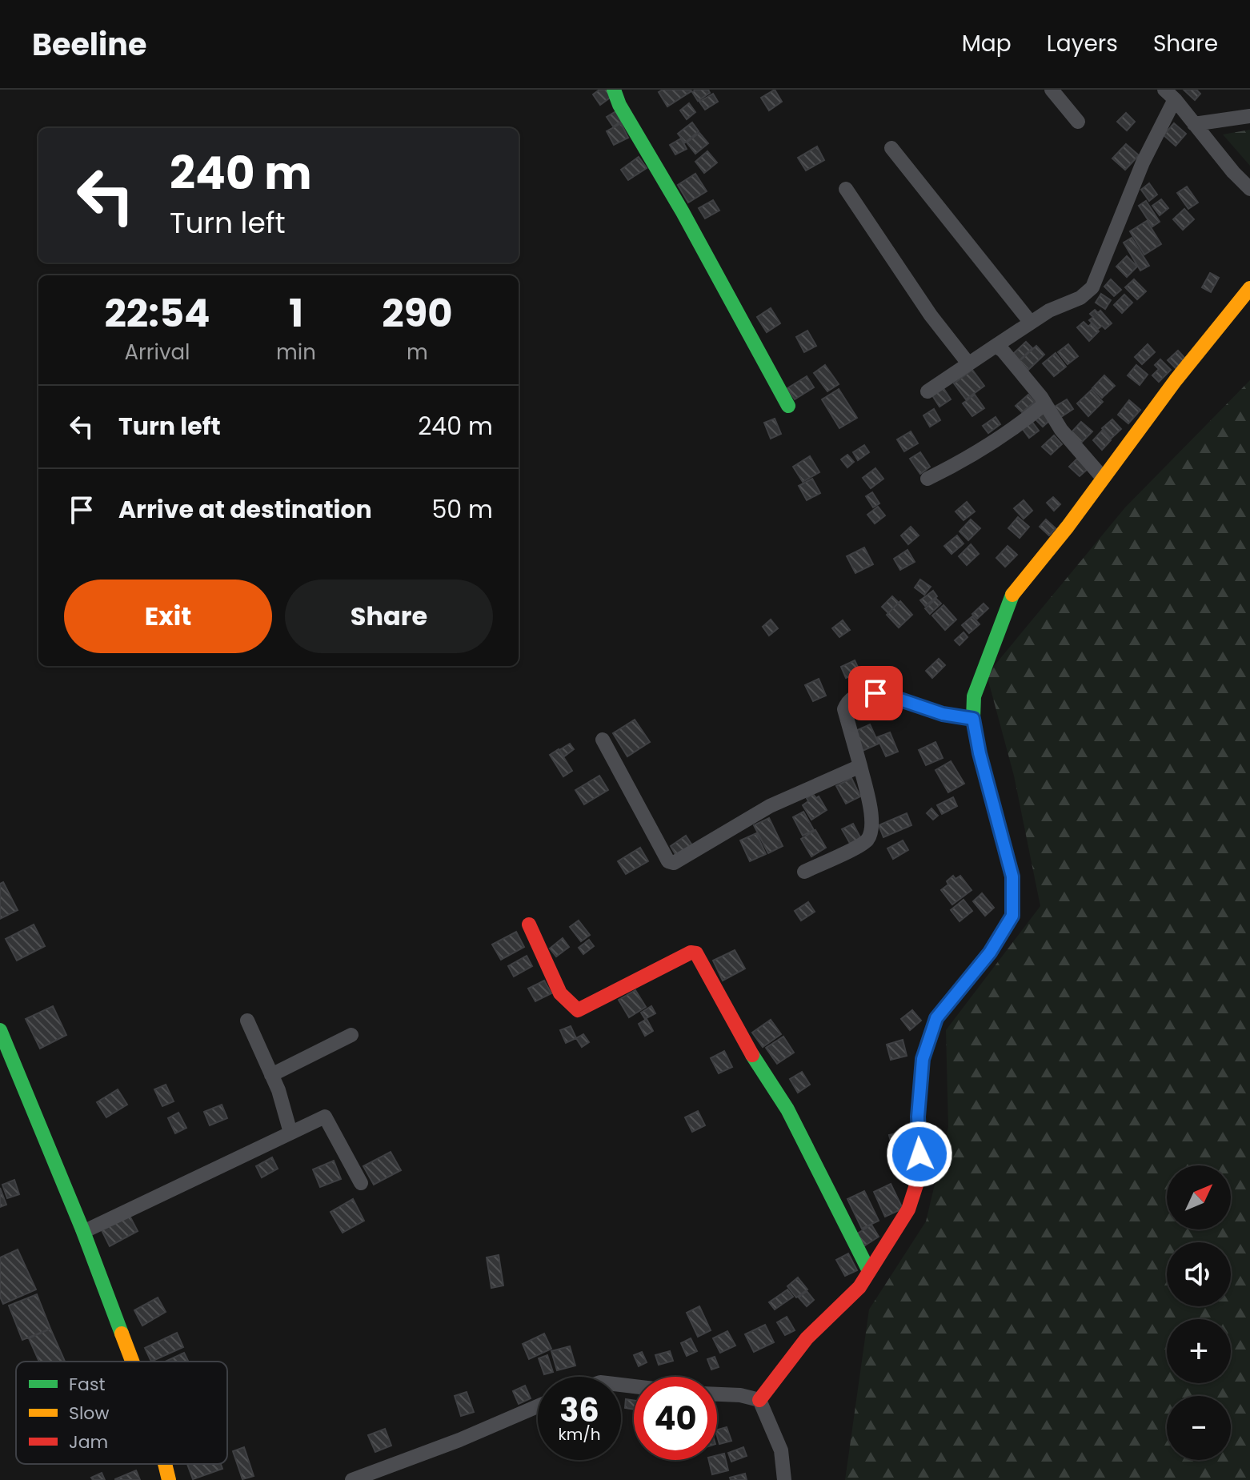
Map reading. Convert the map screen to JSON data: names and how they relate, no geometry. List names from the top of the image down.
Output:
{
  "legend": ["Fast", "Slow", "Jam"],
  "north": "top right",
  "page": {
    "header": "Beeline",
    "nav": ["Map", "Layers", "Share"],
    "turn": ["240 m", "Turn left"],
    "eta": [
      "22:54",
      "Arrival",
      "1",
      "min",
      "290",
      "m"
    ],
    "list": [
      {
        "name": "Turn left",
        "value": "240 m"
      },
      {
        "name": "Arrive at destination",
        "value": "50 m"
      }
    ],
    "buttons": ["Exit", "Share"],
    "map_buttons": ["+", "−"],
    "speed": "36 km/h",
    "limit": "40"
  }
}
